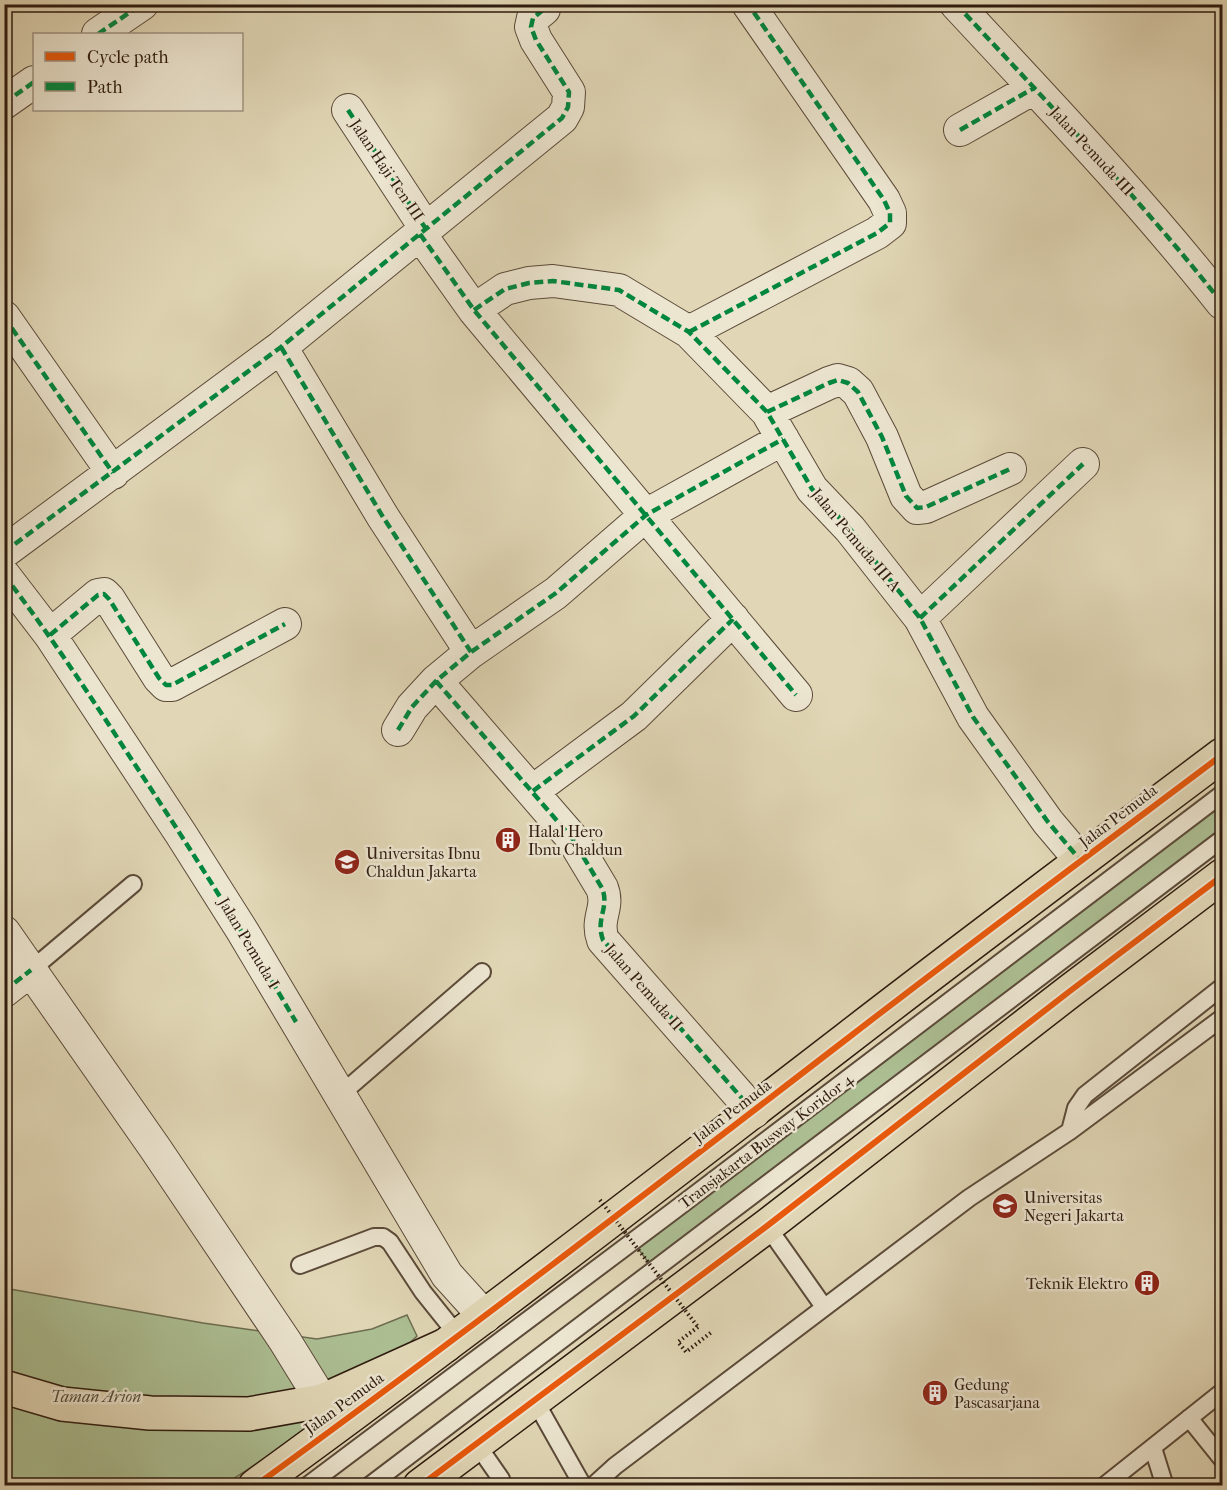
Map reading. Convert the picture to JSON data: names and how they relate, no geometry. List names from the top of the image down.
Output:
{
  "streets": {
    "main road": ["Jalan Pemuda"],
    "street": [
      "Jalan Pemuda III",
      "Jalan Haji Ten III",
      "Jalan Pemuda III A",
      "Jalan Pemuda I",
      "Jalan Pemuda II"
    ],
    "lane": ["Transjakarta Busway Koridor 4"]
  },
  "crossings": [
    ["Jalan Haji Ten III", "Jalan Pemuda III A"],
    ["Jalan Pemuda III A", "Jalan Pemuda"],
    ["Jalan Pemuda", "Jalan Pemuda I"],
    ["Jalan Pemuda", "Jalan Pemuda II"]
  ],
  "parks": ["Taman Arion"],
  "places": {
    "building": ["Halal Hero Ibnu Chaldun", "Teknik Elektro", "Gedung Pascasarjana"],
    "school or university": ["Universitas Ibnu Chaldun Jakarta", "Universitas Negeri Jakarta"]
  },
  "legend": ["Cycle path", "Path"]
}
